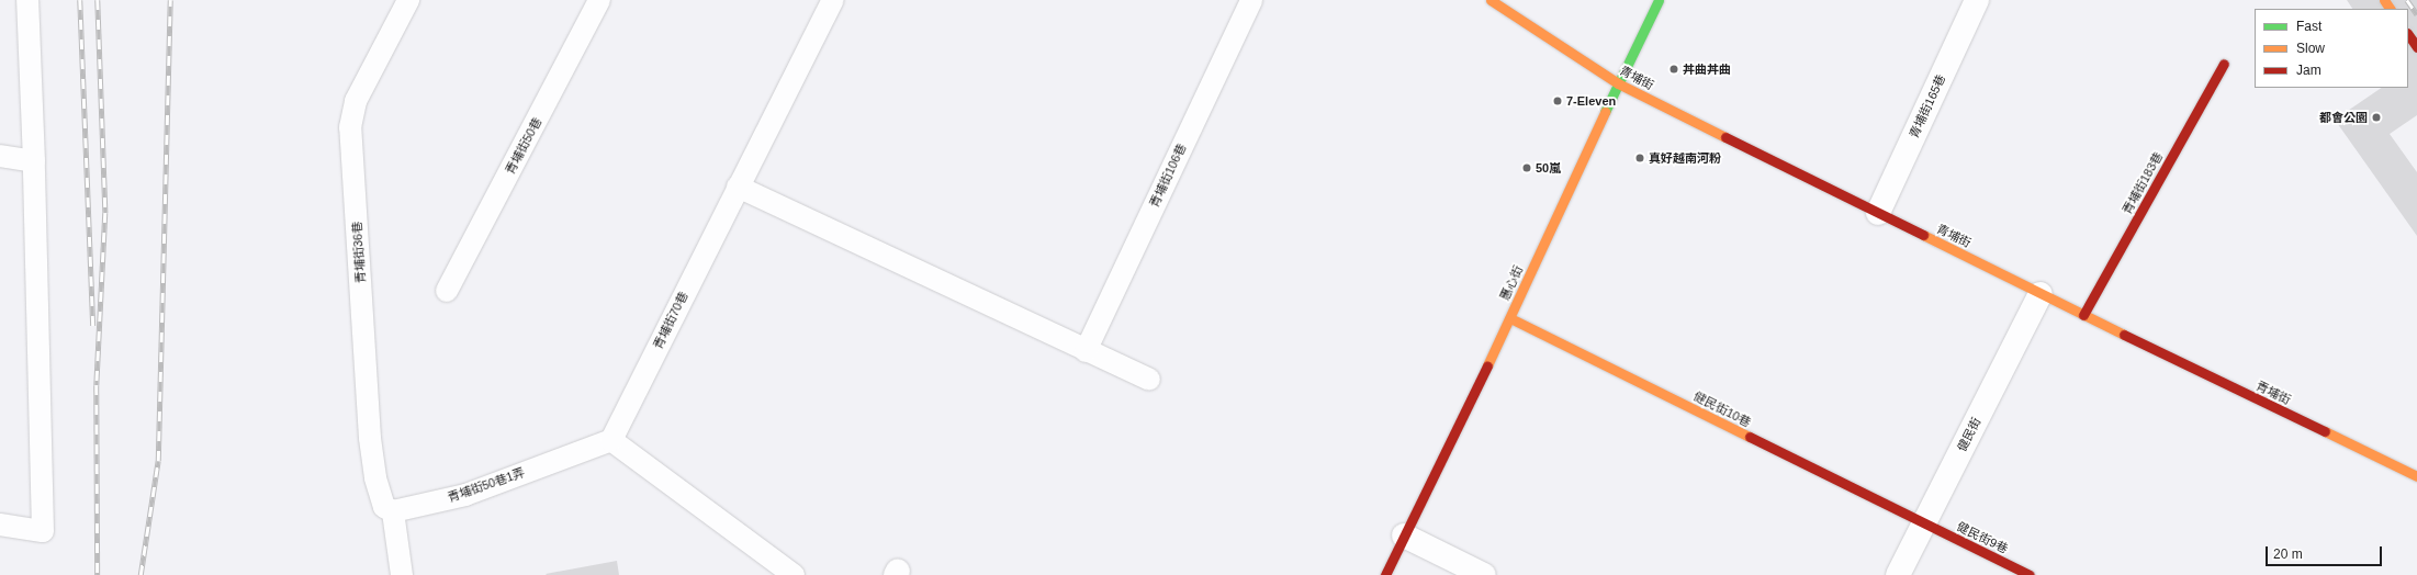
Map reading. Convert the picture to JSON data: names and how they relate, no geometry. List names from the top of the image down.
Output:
{
  "streets": {
    "street": [
      "青埔街",
      "青埔街165巷",
      "青埔街183巷",
      "惠心街",
      "健民街10巷",
      "健民街",
      "健民街9巷"
    ],
    "lane": [
      "青埔街50巷",
      "青埔街106巷",
      "青埔街36巷",
      "青埔街70巷",
      "青埔街50巷1弄"
    ]
  },
  "crossings": [
    ["青埔街", "青埔街165巷"],
    ["青埔街", "青埔街183巷"],
    ["青埔街", "惠心街"],
    ["青埔街", "健民街"],
    ["青埔街36巷", "青埔街50巷1弄"],
    ["惠心街", "健民街10巷"],
    ["青埔街70巷", "青埔街50巷1弄"],
    ["健民街10巷", "健民街"],
    ["健民街10巷", "健民街9巷"],
    ["健民街", "健民街9巷"]
  ],
  "places": [
    "丼曲丼曲",
    "7-Eleven",
    "都會公園",
    "真好越南河粉",
    "50嵐"
  ],
  "legend": ["Fast", "Slow", "Jam"],
  "scale_bar": "20 m"
}
